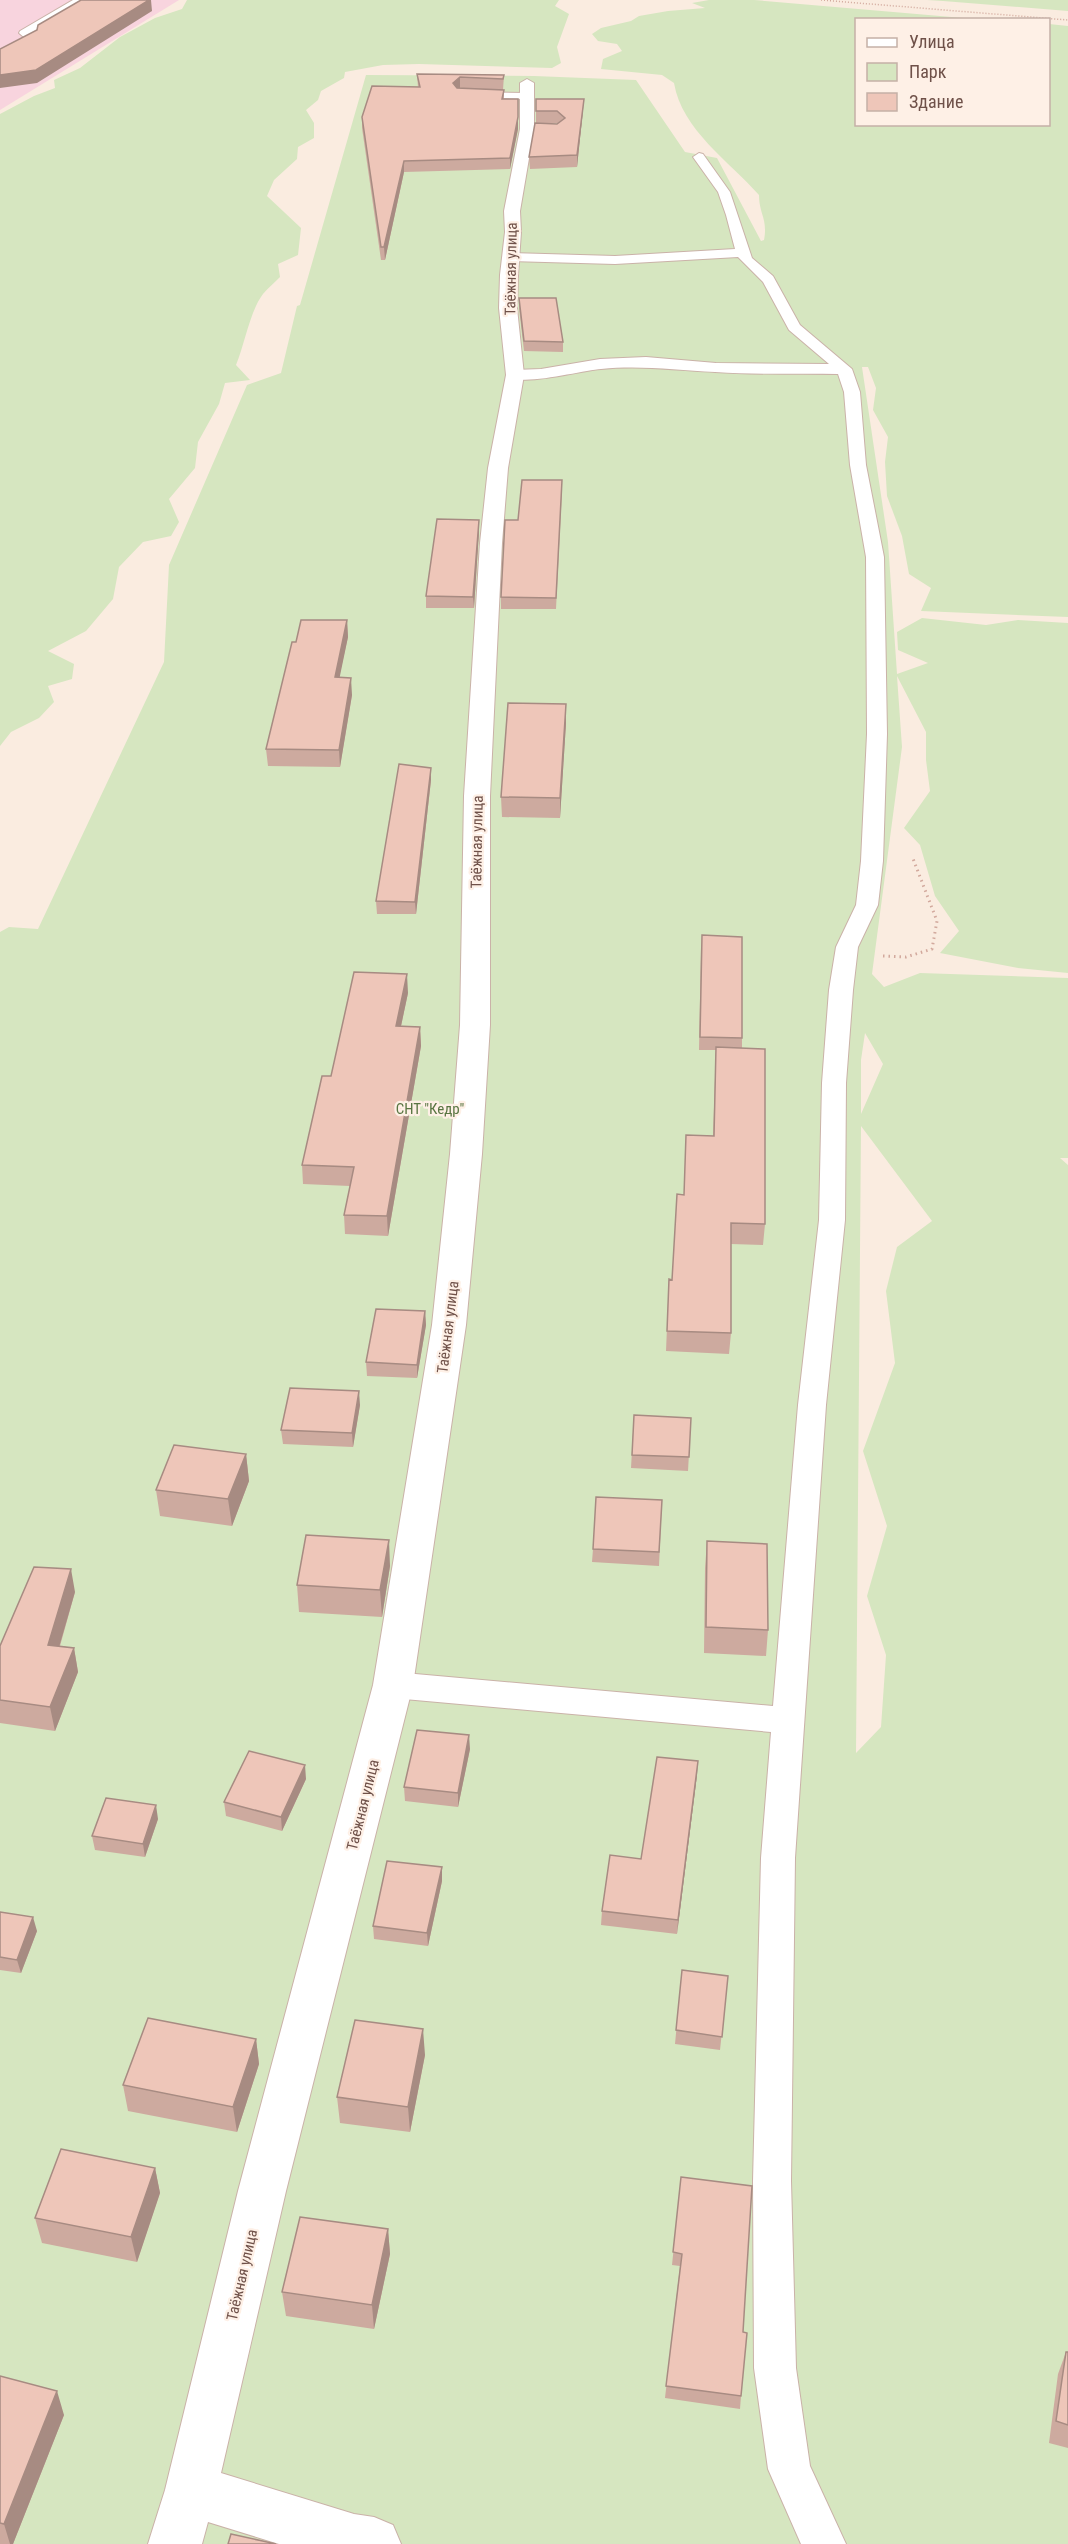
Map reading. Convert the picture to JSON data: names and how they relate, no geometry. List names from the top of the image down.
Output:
{
  "streets": {
    "street": ["Таёжная улица"]
  },
  "parks": ["СНТ \"Кедр\""],
  "legend": ["Улица", "Парк", "Здание"]
}
